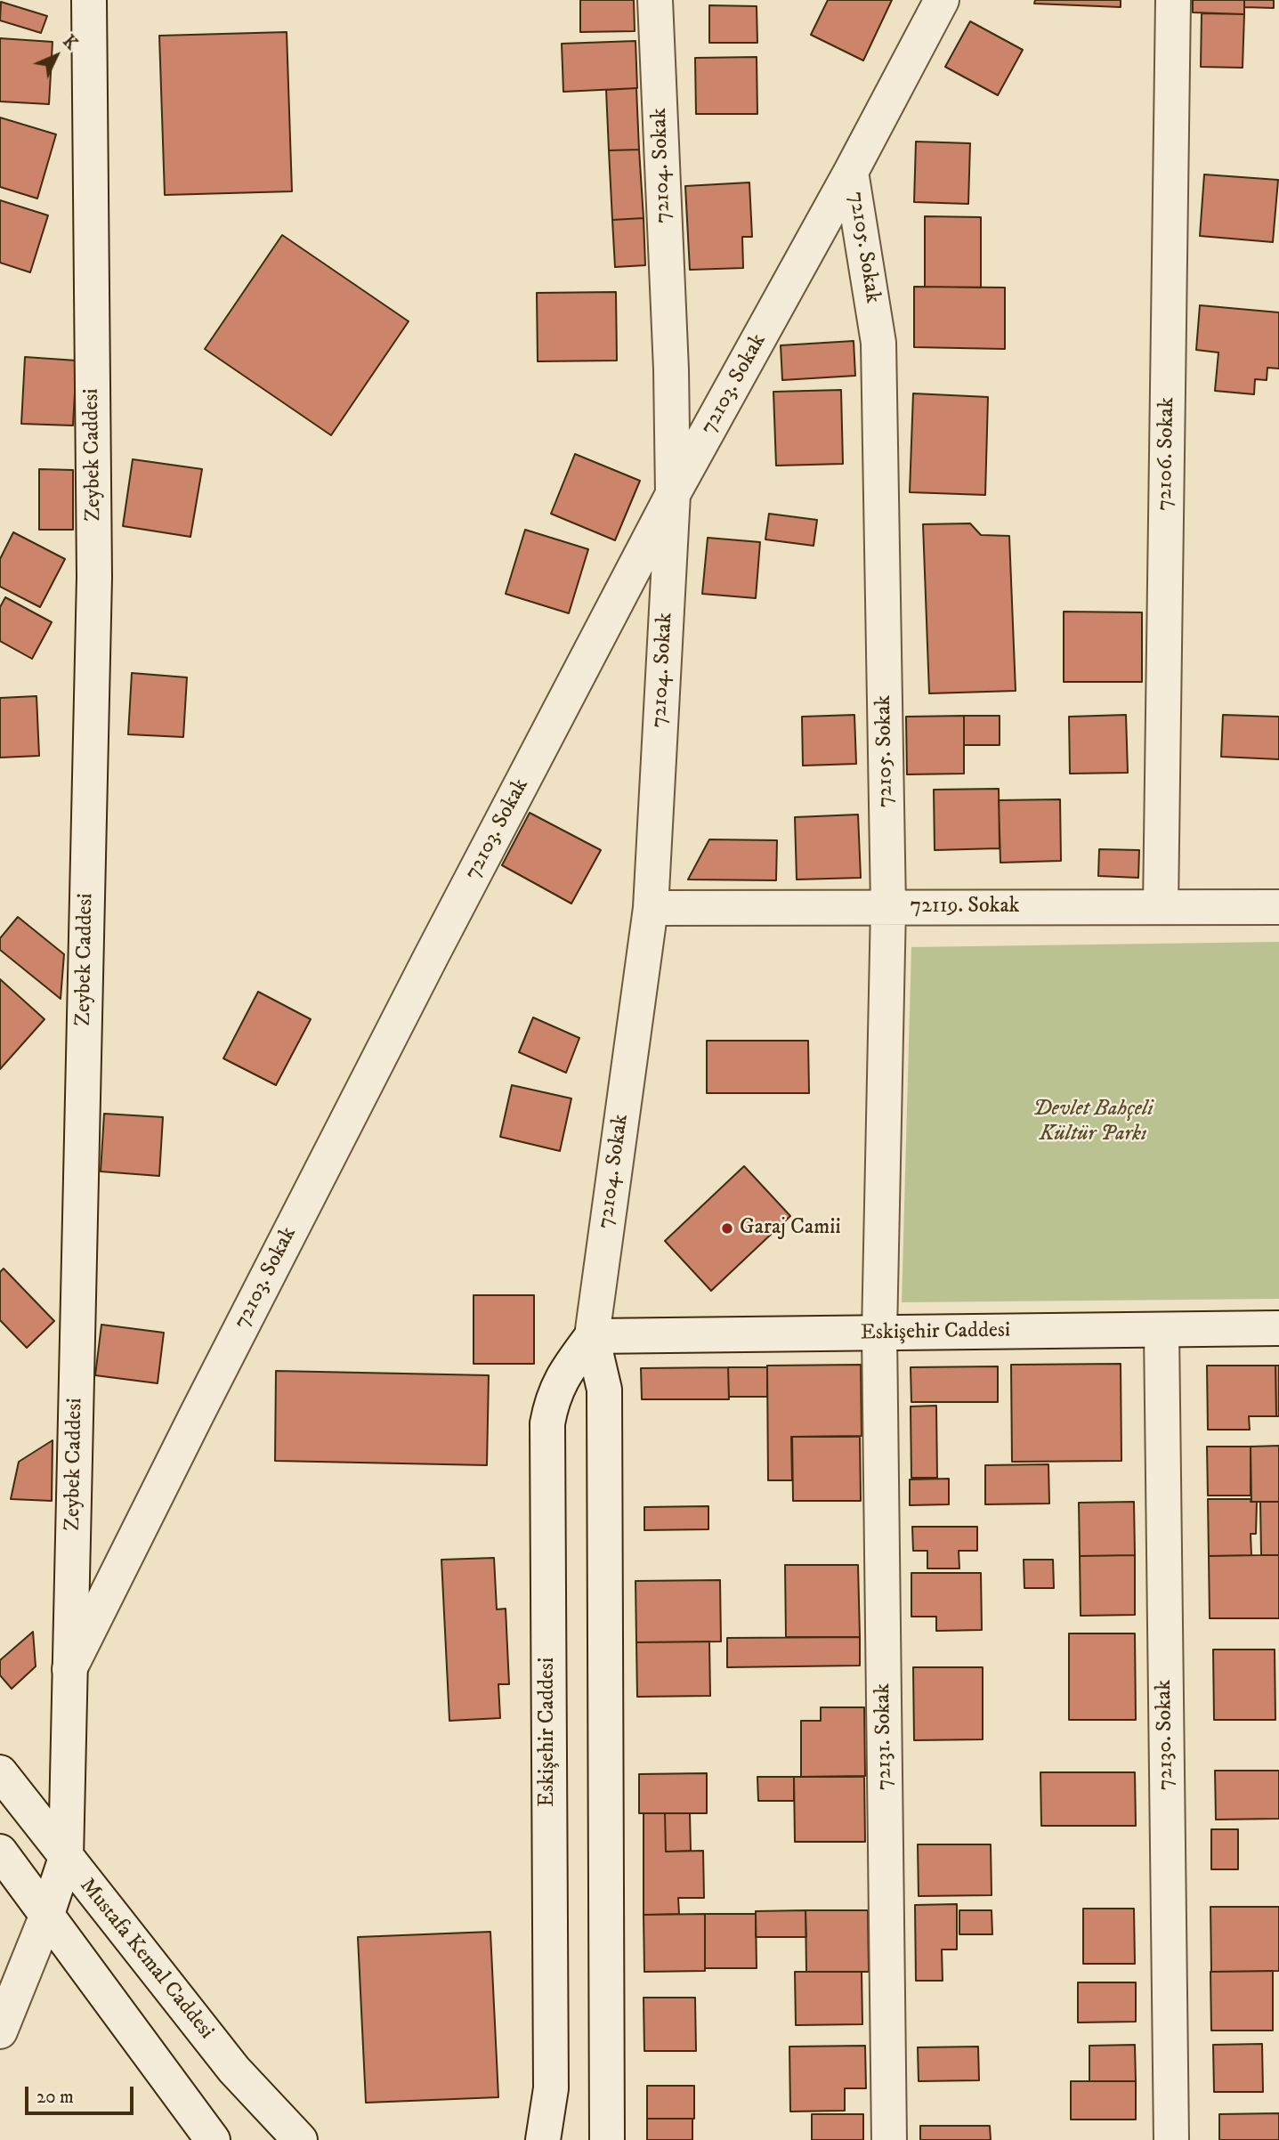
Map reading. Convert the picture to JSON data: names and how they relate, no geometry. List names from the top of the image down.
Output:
{
  "streets": {
    "street": [
      "72104. Sokak",
      "72105. Sokak",
      "72103. Sokak",
      "72106. Sokak",
      "Zeybek Caddesi",
      "72119. Sokak",
      "Eskişehir Caddesi",
      "72130. Sokak",
      "72131. Sokak",
      "Mustafa Kemal Caddesi"
    ]
  },
  "crossings": [
    ["72104. Sokak", "72103. Sokak"],
    ["72104. Sokak", "72119. Sokak"],
    ["72104. Sokak", "Eskişehir Caddesi"],
    ["72105. Sokak", "72103. Sokak"],
    ["72105. Sokak", "72119. Sokak"],
    ["72105. Sokak", "Eskişehir Caddesi"],
    ["72105. Sokak", "72131. Sokak"],
    ["72103. Sokak", "Zeybek Caddesi"],
    ["72106. Sokak", "72119. Sokak"],
    ["Zeybek Caddesi", "Mustafa Kemal Caddesi"],
    ["Eskişehir Caddesi", "72130. Sokak"],
    ["Eskişehir Caddesi", "72131. Sokak"]
  ],
  "parks": ["Devlet Bahçeli Kültür Parkı"],
  "places": ["Garaj Camii"],
  "scale_bar": "20 m",
  "north": "top right"
}
